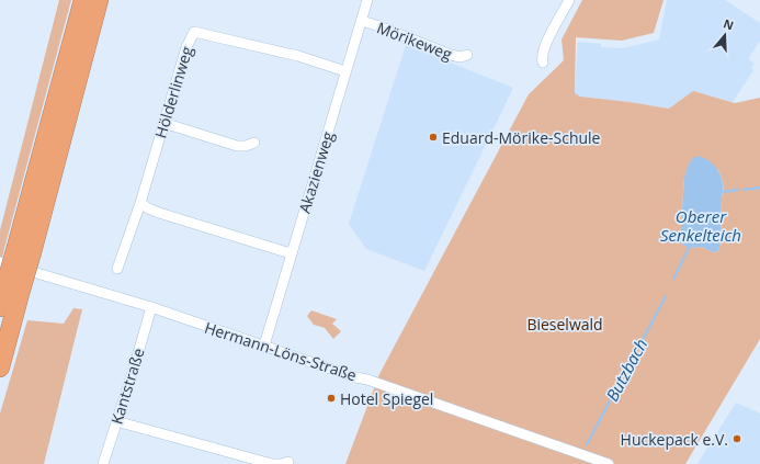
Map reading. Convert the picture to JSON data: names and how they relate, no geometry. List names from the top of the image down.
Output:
{
  "streets": {
    "street": [
      "Mörikeweg",
      "Hölderlinweg",
      "Akazienweg",
      "Hermann-Löns-Straße",
      "Kantstraße"
    ]
  },
  "crossings": [
    ["Mörikeweg", "Akazienweg"],
    ["Hölderlinweg", "Akazienweg"],
    ["Akazienweg", "Hermann-Löns-Straße"],
    ["Hermann-Löns-Straße", "Kantstraße"]
  ],
  "water": ["Oberer Senkelteich", "Butzbach"],
  "parks": ["Bieselwald"],
  "places": ["Eduard-Mörike-Schule", "Hotel Spiegel", "Huckepack e.V."],
  "north": "top"
}
